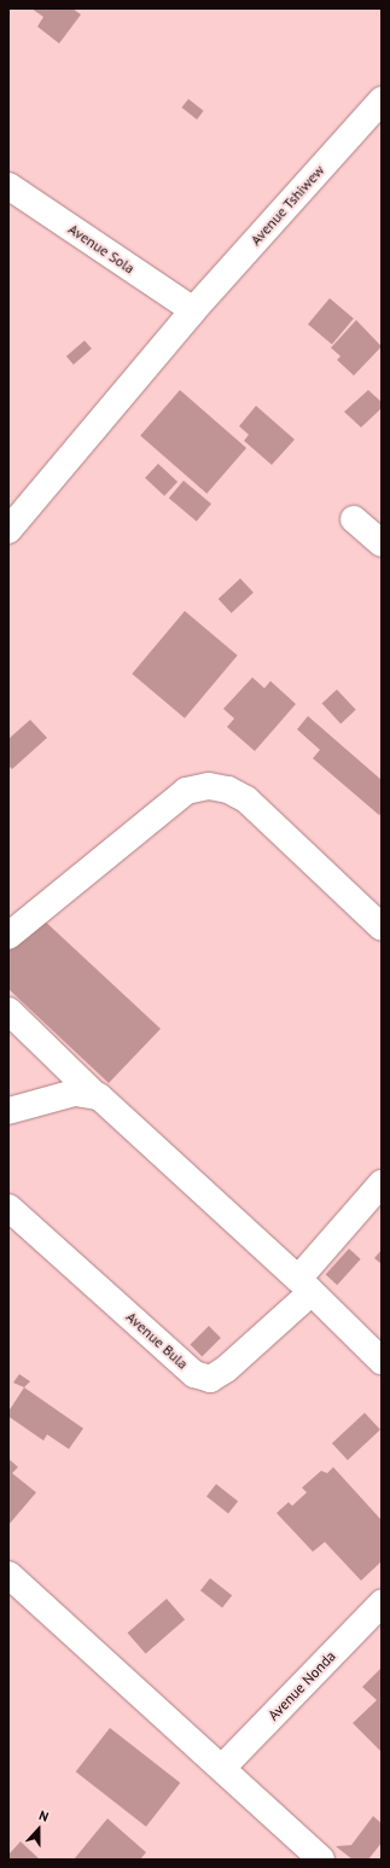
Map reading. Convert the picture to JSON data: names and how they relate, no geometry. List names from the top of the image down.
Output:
{
  "streets": {
    "street": [
      "Avenue Tshiwew",
      "Avenue Sola",
      "Avenue Bula",
      "Avenue Nonda"
    ]
  },
  "crossings": [
    ["Avenue Tshiwew", "Avenue Sola"]
  ],
  "north": "top"
}
